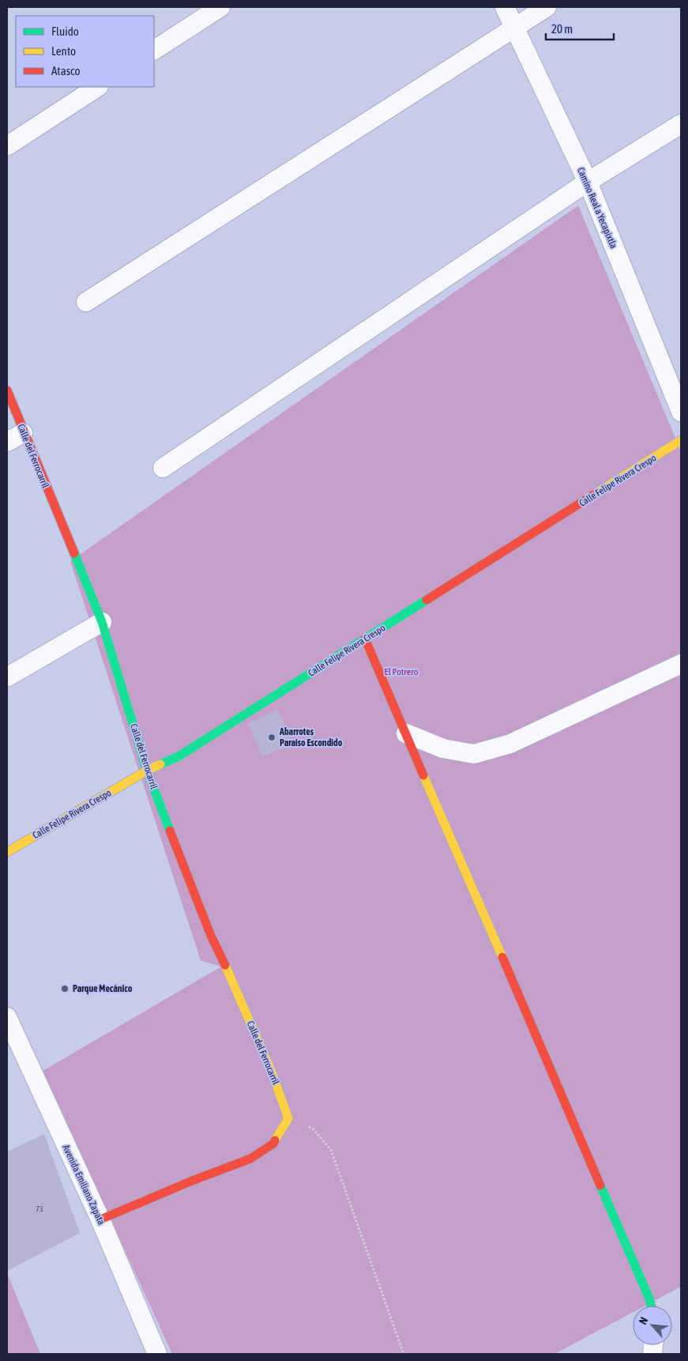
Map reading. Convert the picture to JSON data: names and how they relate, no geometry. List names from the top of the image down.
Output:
{
  "streets": {
    "street": [
      "Camino Real a Yecapixtla",
      "Calle del Ferrocarril",
      "Calle Felipe Rivera Crespo",
      "Avenida Emiliano Zapata"
    ]
  },
  "crossings": [
    ["Calle del Ferrocarril", "Calle Felipe Rivera Crespo"]
  ],
  "parks": ["El Potrero"],
  "places": ["Abarrotes Paraiso Escondido", "Parque Mecánico"],
  "house_numbers": ["73"],
  "legend": ["Fluido", "Lento", "Atasco"],
  "scale_bar": "20 m",
  "north": "top left"
}
